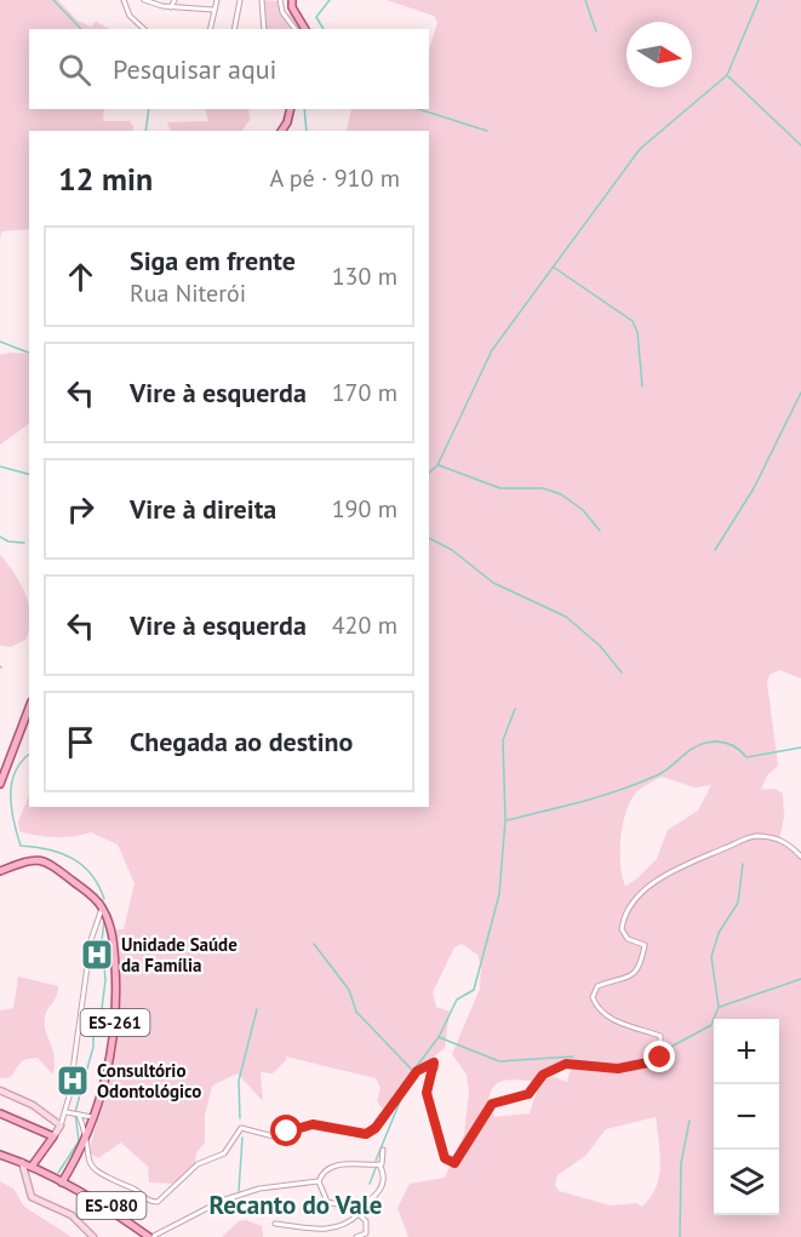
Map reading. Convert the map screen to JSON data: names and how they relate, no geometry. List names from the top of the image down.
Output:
{
  "streets": {
    "main road": ["ES-261", "ES-080"]
  },
  "crossings": [
    ["ES-261", "ES-080"]
  ],
  "districts": ["Recanto do Vale"],
  "places": {
    "hospital": ["Unidade Saúde da Família", "Consultório Odontológico"]
  },
  "north": "right",
  "page": {
    "search": "Pesquisar aqui",
    "heading": ["12 min", "A pé · 910 m"],
    "list": [
      ["Siga em frente", "Rua Niterói", "130 m"],
      ["Vire à esquerda", "170 m"],
      ["Vire à direita", "190 m"],
      ["Vire à esquerda", "420 m"],
      "Chegada ao destino"
    ],
    "map_buttons": ["+", "−"]
  }
}
